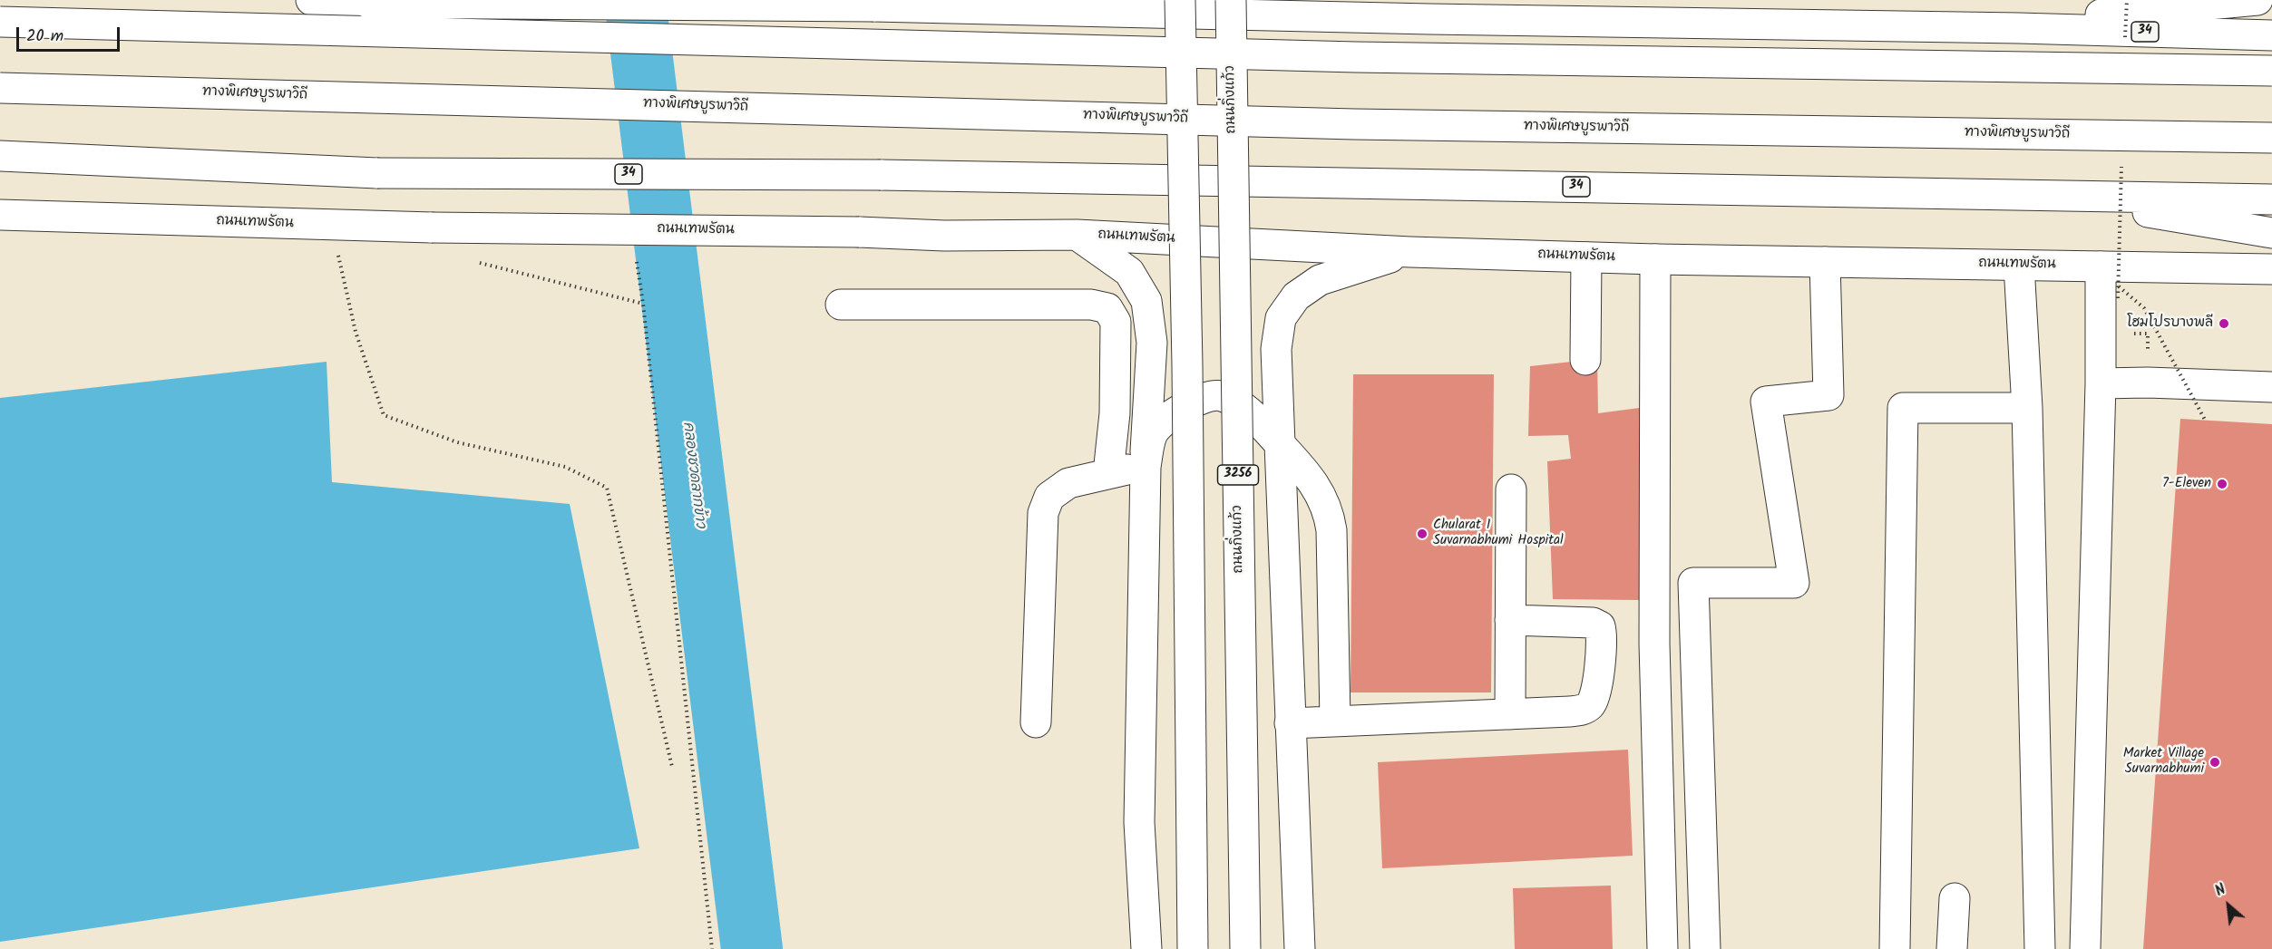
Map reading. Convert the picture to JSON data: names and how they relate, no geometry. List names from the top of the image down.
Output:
{
  "streets": {
    "main road": [
      "34",
      "ทางพิเศษบูรพาวิถี",
      "ถนนกิ่งแก้ว",
      "ถนนเทพรัตน",
      "3256"
    ]
  },
  "water": ["คลองชวดลากข้าว"],
  "places": [
    "โฮมโปรบางพลี",
    "7-Eleven",
    "Chularat 1 Suvarnabhumi Hospital",
    "Market Village Suvarnabhumi"
  ],
  "scale_bar": "20 m",
  "north": "top left"
}
